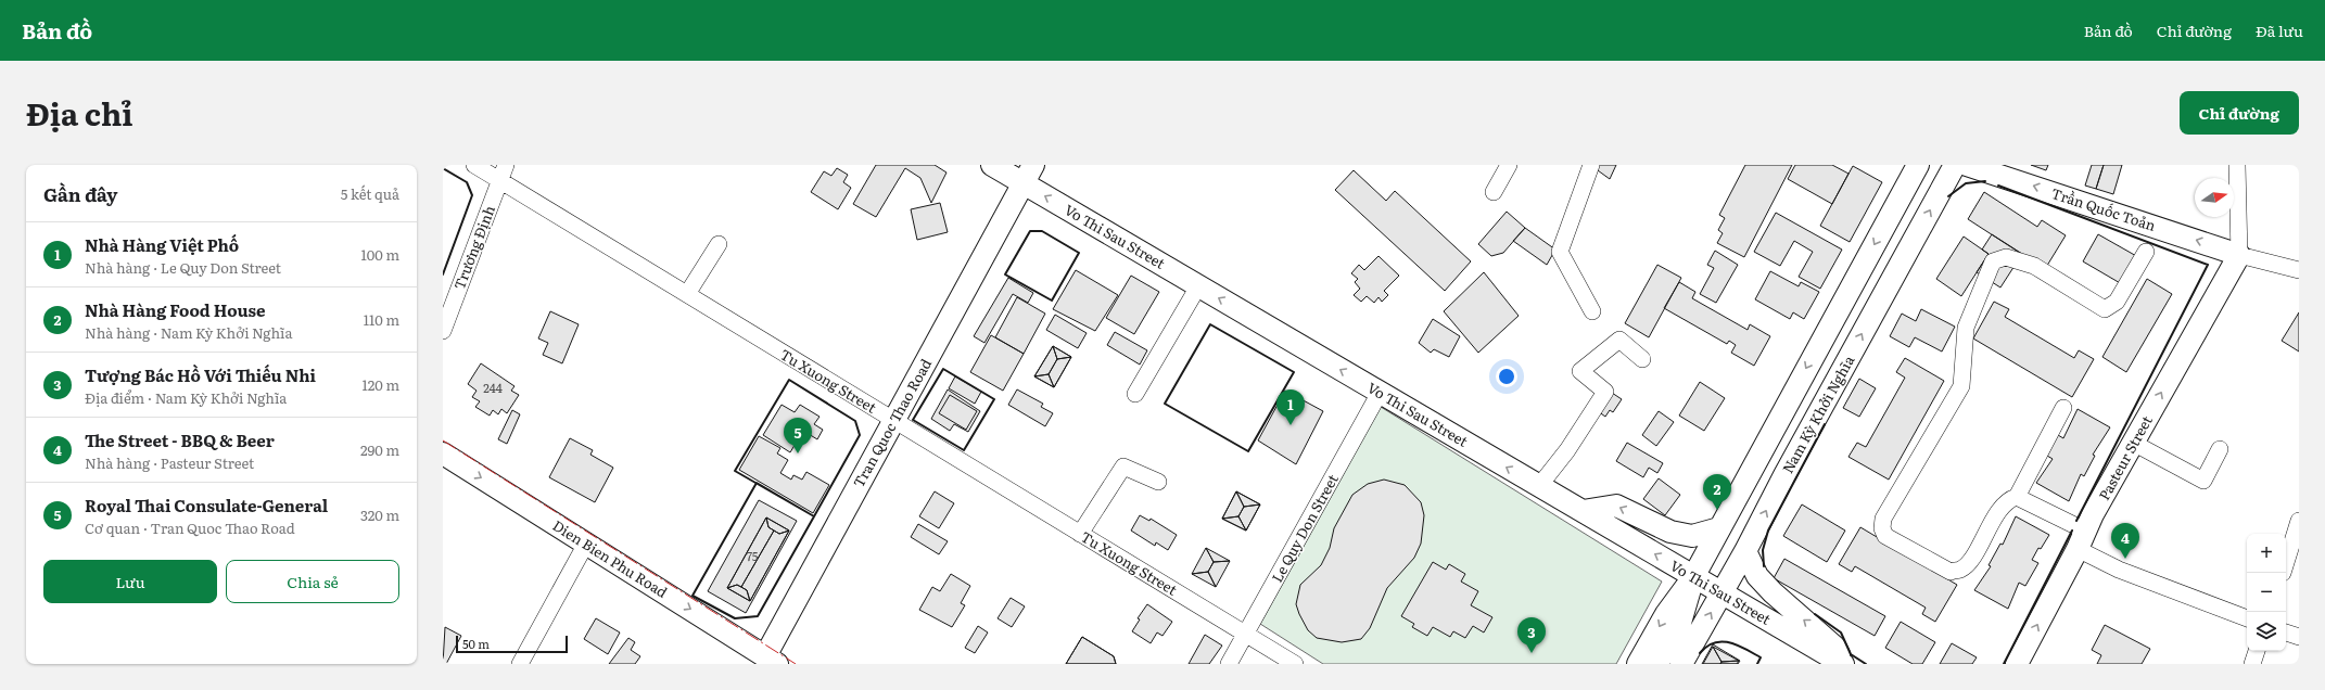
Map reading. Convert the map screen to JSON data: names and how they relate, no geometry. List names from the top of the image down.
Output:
{
  "streets": {
    "main road": [
      "Trần Quốc Toản",
      "Vo Thi Sau Street",
      "Nam Kỳ Khởi Nghĩa",
      "Tran Quoc Thao Road",
      "Pasteur Street",
      "Dien Bien Phu Road"
    ],
    "street": ["Trương Định", "Tu Xuong Street", "Le Quy Don Street"]
  },
  "crossings": [
    ["Trần Quốc Toản", "Pasteur Street"],
    ["Vo Thi Sau Street", "Nam Kỳ Khởi Nghĩa"],
    ["Vo Thi Sau Street", "Tran Quoc Thao Road"],
    ["Vo Thi Sau Street", "Le Quy Don Street"],
    ["Trương Định", "Tu Xuong Street"],
    ["Tu Xuong Street", "Tran Quoc Thao Road"],
    ["Tu Xuong Street", "Le Quy Don Street"],
    ["Tran Quoc Thao Road", "Dien Bien Phu Road"]
  ],
  "one_way": [
    "Trần Quốc Toản",
    "Vo Thi Sau Street",
    "Pasteur Street",
    "Dien Bien Phu Road"
  ],
  "house_numbers": ["244", "75"],
  "scale_bar": "50 m",
  "north": "right",
  "page": {
    "header": "Bản đồ",
    "nav": ["Bản đồ", "Chỉ đường", "Đã lưu"],
    "title": "Địa chỉ",
    "buttons": [
      "Chỉ đường",
      ["Lưu", "Chia sẻ"]
    ],
    "heading": ["Gần đây", "5 kết quả"],
    "list": [
      {
        "mark": "1",
        "name": "Nhà Hàng Việt Phố",
        "note": "Nhà hàng · Le Quy Don Street",
        "value": "100 m"
      },
      {
        "mark": "2",
        "name": "Nhà Hàng Food House",
        "note": "Nhà hàng · Nam Kỳ Khởi Nghĩa",
        "value": "110 m"
      },
      {
        "mark": "3",
        "name": "Tượng Bác Hồ Với Thiếu Nhi",
        "note": "Địa điểm · Nam Kỳ Khởi Nghĩa",
        "value": "120 m"
      },
      {
        "mark": "4",
        "name": "The Street - BBQ & Beer",
        "note": "Nhà hàng · Pasteur Street",
        "value": "290 m"
      },
      {
        "mark": "5",
        "name": "Royal Thai Consulate-General",
        "note": "Cơ quan · Tran Quoc Thao Road",
        "value": "320 m"
      }
    ],
    "pins": [
      "1",
      "5",
      "2",
      "4",
      "3"
    ],
    "map_buttons": ["+", "−"],
    "scale": "50 m"
  }
}
